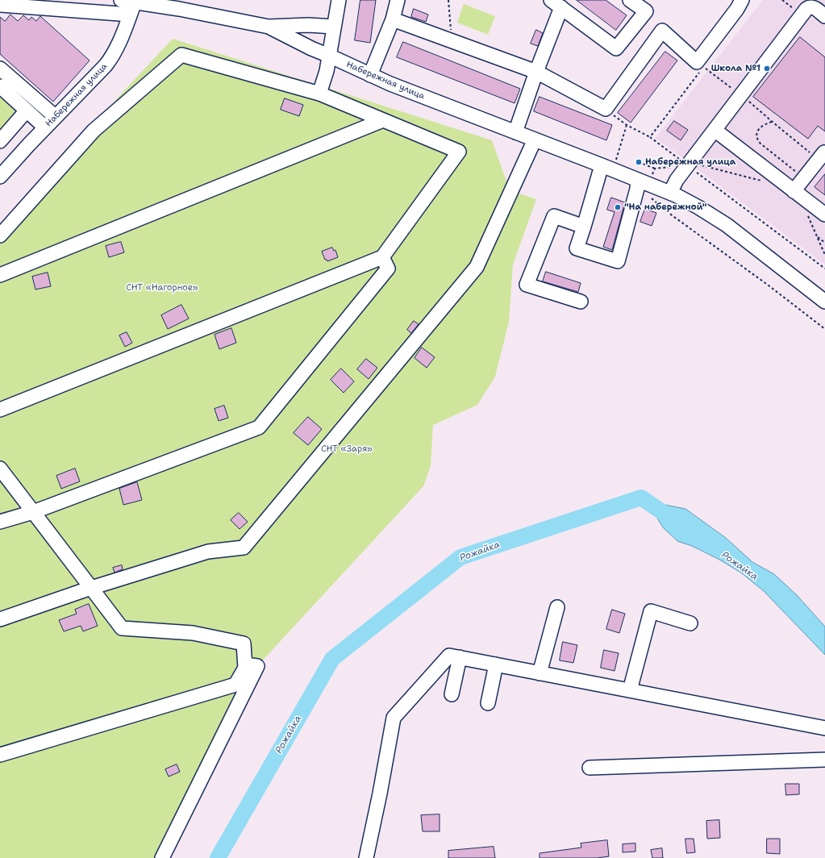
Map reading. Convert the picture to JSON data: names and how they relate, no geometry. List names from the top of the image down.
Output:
{
  "streets": {
    "street": ["Набережная улица"]
  },
  "water": ["Рожайка"],
  "parks": ["СНТ «Нагорное»", "СНТ «Заря»"],
  "places": ["Школа №1", "Набережная улица", "\"На набережной\""]
}
